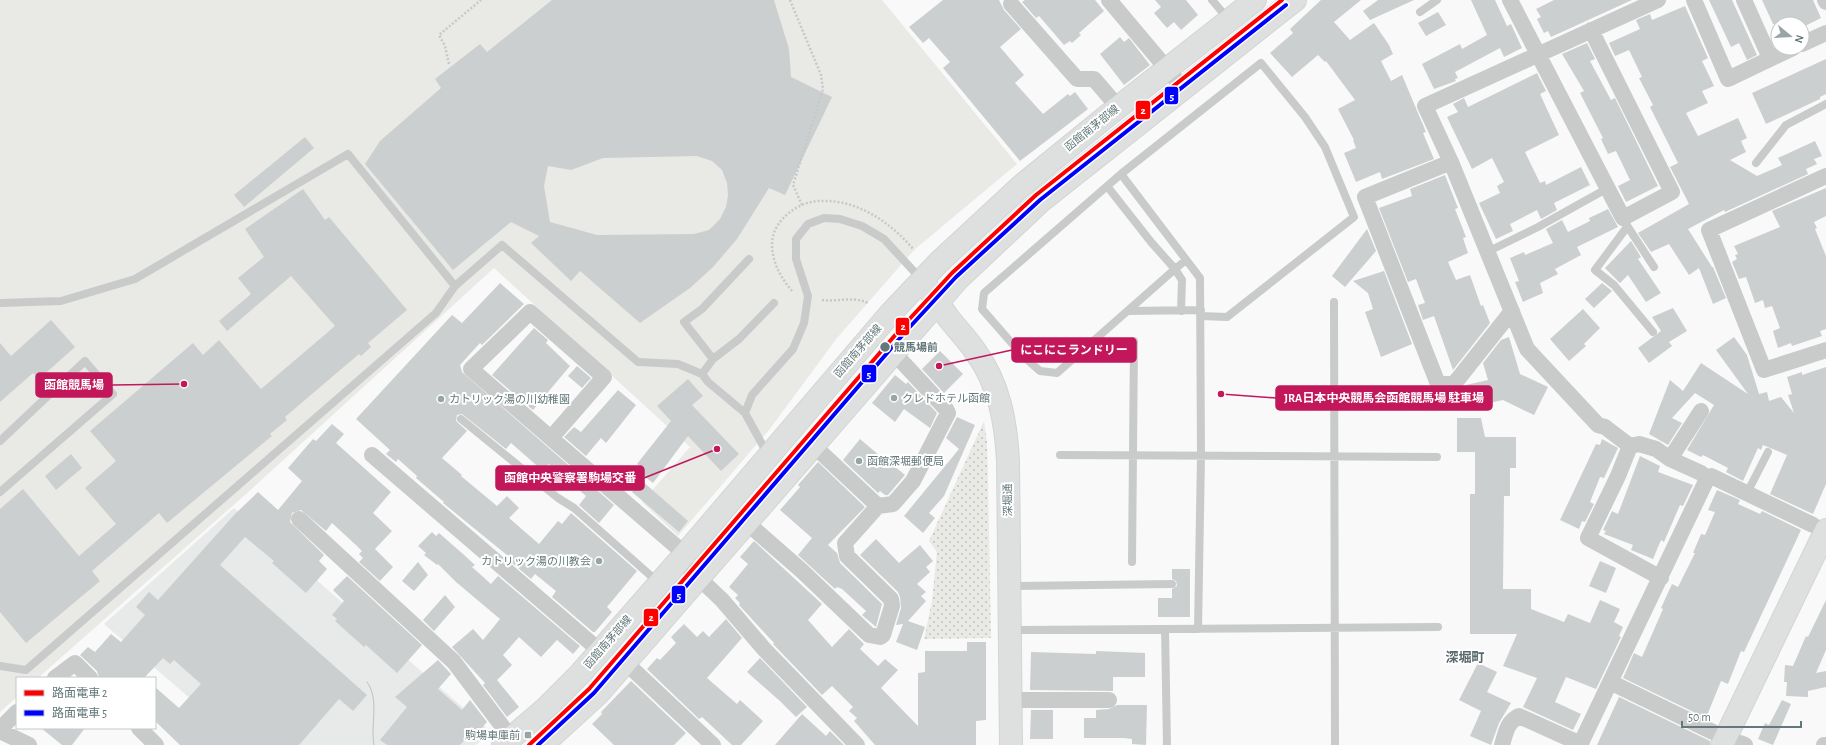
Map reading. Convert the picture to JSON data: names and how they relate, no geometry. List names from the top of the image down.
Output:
{
  "streets": {
    "main road": ["函館南茅部線", "深堀通"]
  },
  "crossings": [
    ["函館南茅部線", "深堀通"]
  ],
  "districts": ["深堀町"],
  "places": {
    "other": [
      "競馬場前",
      "にこにこランドリー",
      "函館競馬場",
      "JRA日本中央競馬会函館競馬場 駐車場",
      "クレドホテル函館",
      "カトリック湯の川幼稚園",
      "函館中央警察署駒場交番",
      "函館深堀郵便局",
      "カトリック湯の川教会"
    ],
    "transit": ["駒場車庫前"]
  },
  "lines": ["tram line 2", "tram line 5"],
  "legend": ["路面電車 2", "路面電車 5"],
  "scale_bar": "50 m",
  "north": "right"
}
